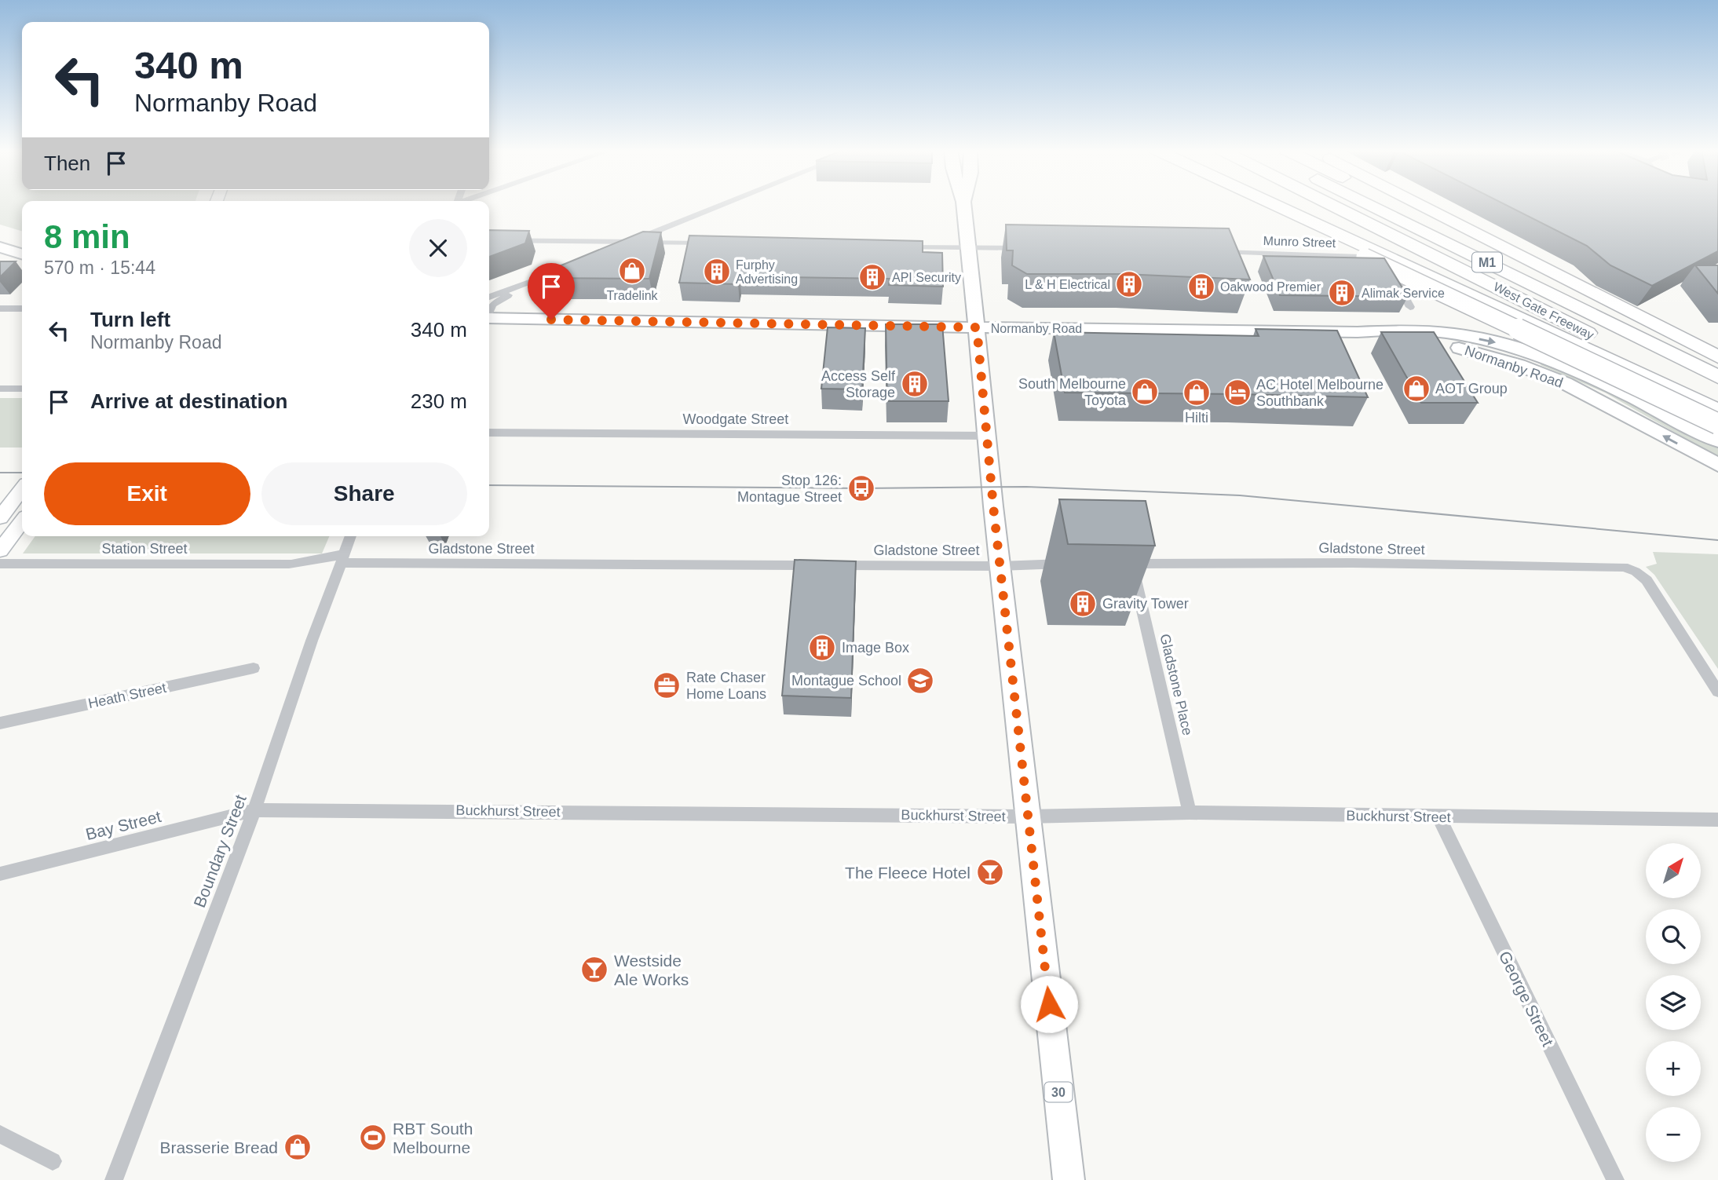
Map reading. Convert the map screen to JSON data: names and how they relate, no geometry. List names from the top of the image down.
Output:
{
  "streets": {
    "highway": ["M1", "West Gate Freeway"],
    "main road": ["Normanby Road", "30"],
    "street": [
      "Munro Street",
      "Woodgate Street",
      "Station Street",
      "Gladstone Street",
      "Gladstone Place",
      "Heath Street",
      "Buckhurst Street",
      "Bay Street",
      "Boundary Street",
      "George Street"
    ]
  },
  "crossings": [
    ["M1", "West Gate Freeway"],
    ["Normanby Road", "30"],
    ["Woodgate Street", "30"],
    ["Station Street", "Gladstone Street"],
    ["Station Street", "Boundary Street"],
    ["Gladstone Street", "Gladstone Place"],
    ["Gladstone Street", "Boundary Street"],
    ["Gladstone Street", "30"],
    ["Gladstone Place", "Buckhurst Street"],
    ["Buckhurst Street", "Bay Street"],
    ["Buckhurst Street", "Boundary Street"],
    ["Buckhurst Street", "George Street"],
    ["Buckhurst Street", "30"],
    ["Bay Street", "Boundary Street"]
  ],
  "places": {
    "shop": [
      "Tradelink",
      "AOT Group",
      "South Melbourne Toyota",
      "Hilti",
      "Brasserie Bread"
    ],
    "building": [
      "Furphy Advertising",
      "API Security",
      "L & H Electrical",
      "Oakwood Premier",
      "Alimak Service",
      "Access Self Storage",
      "Gravity Tower",
      "Image Box"
    ],
    "hotel": ["AC Hotel Melbourne Southbank"],
    "bus stop": ["Stop 126: Montague Street"],
    "school or university": ["Montague School"],
    "office": ["Rate Chaser Home Loans"],
    "bar": ["The Fleece Hotel", "Westside Ale Works"],
    "sports": ["RBT South Melbourne"]
  },
  "north": "top right",
  "page": {
    "turn": ["340 m", "Normanby Road"],
    "then": "Then",
    "heading": ["8 min", "570 m · 15:44"],
    "list": [
      {
        "name": "Turn left",
        "note": "Normanby Road",
        "value": "340 m"
      },
      {
        "name": "Arrive at destination",
        "value": "230 m"
      }
    ],
    "buttons": ["Exit", "Share"],
    "map_buttons": ["+", "−"]
  }
}
